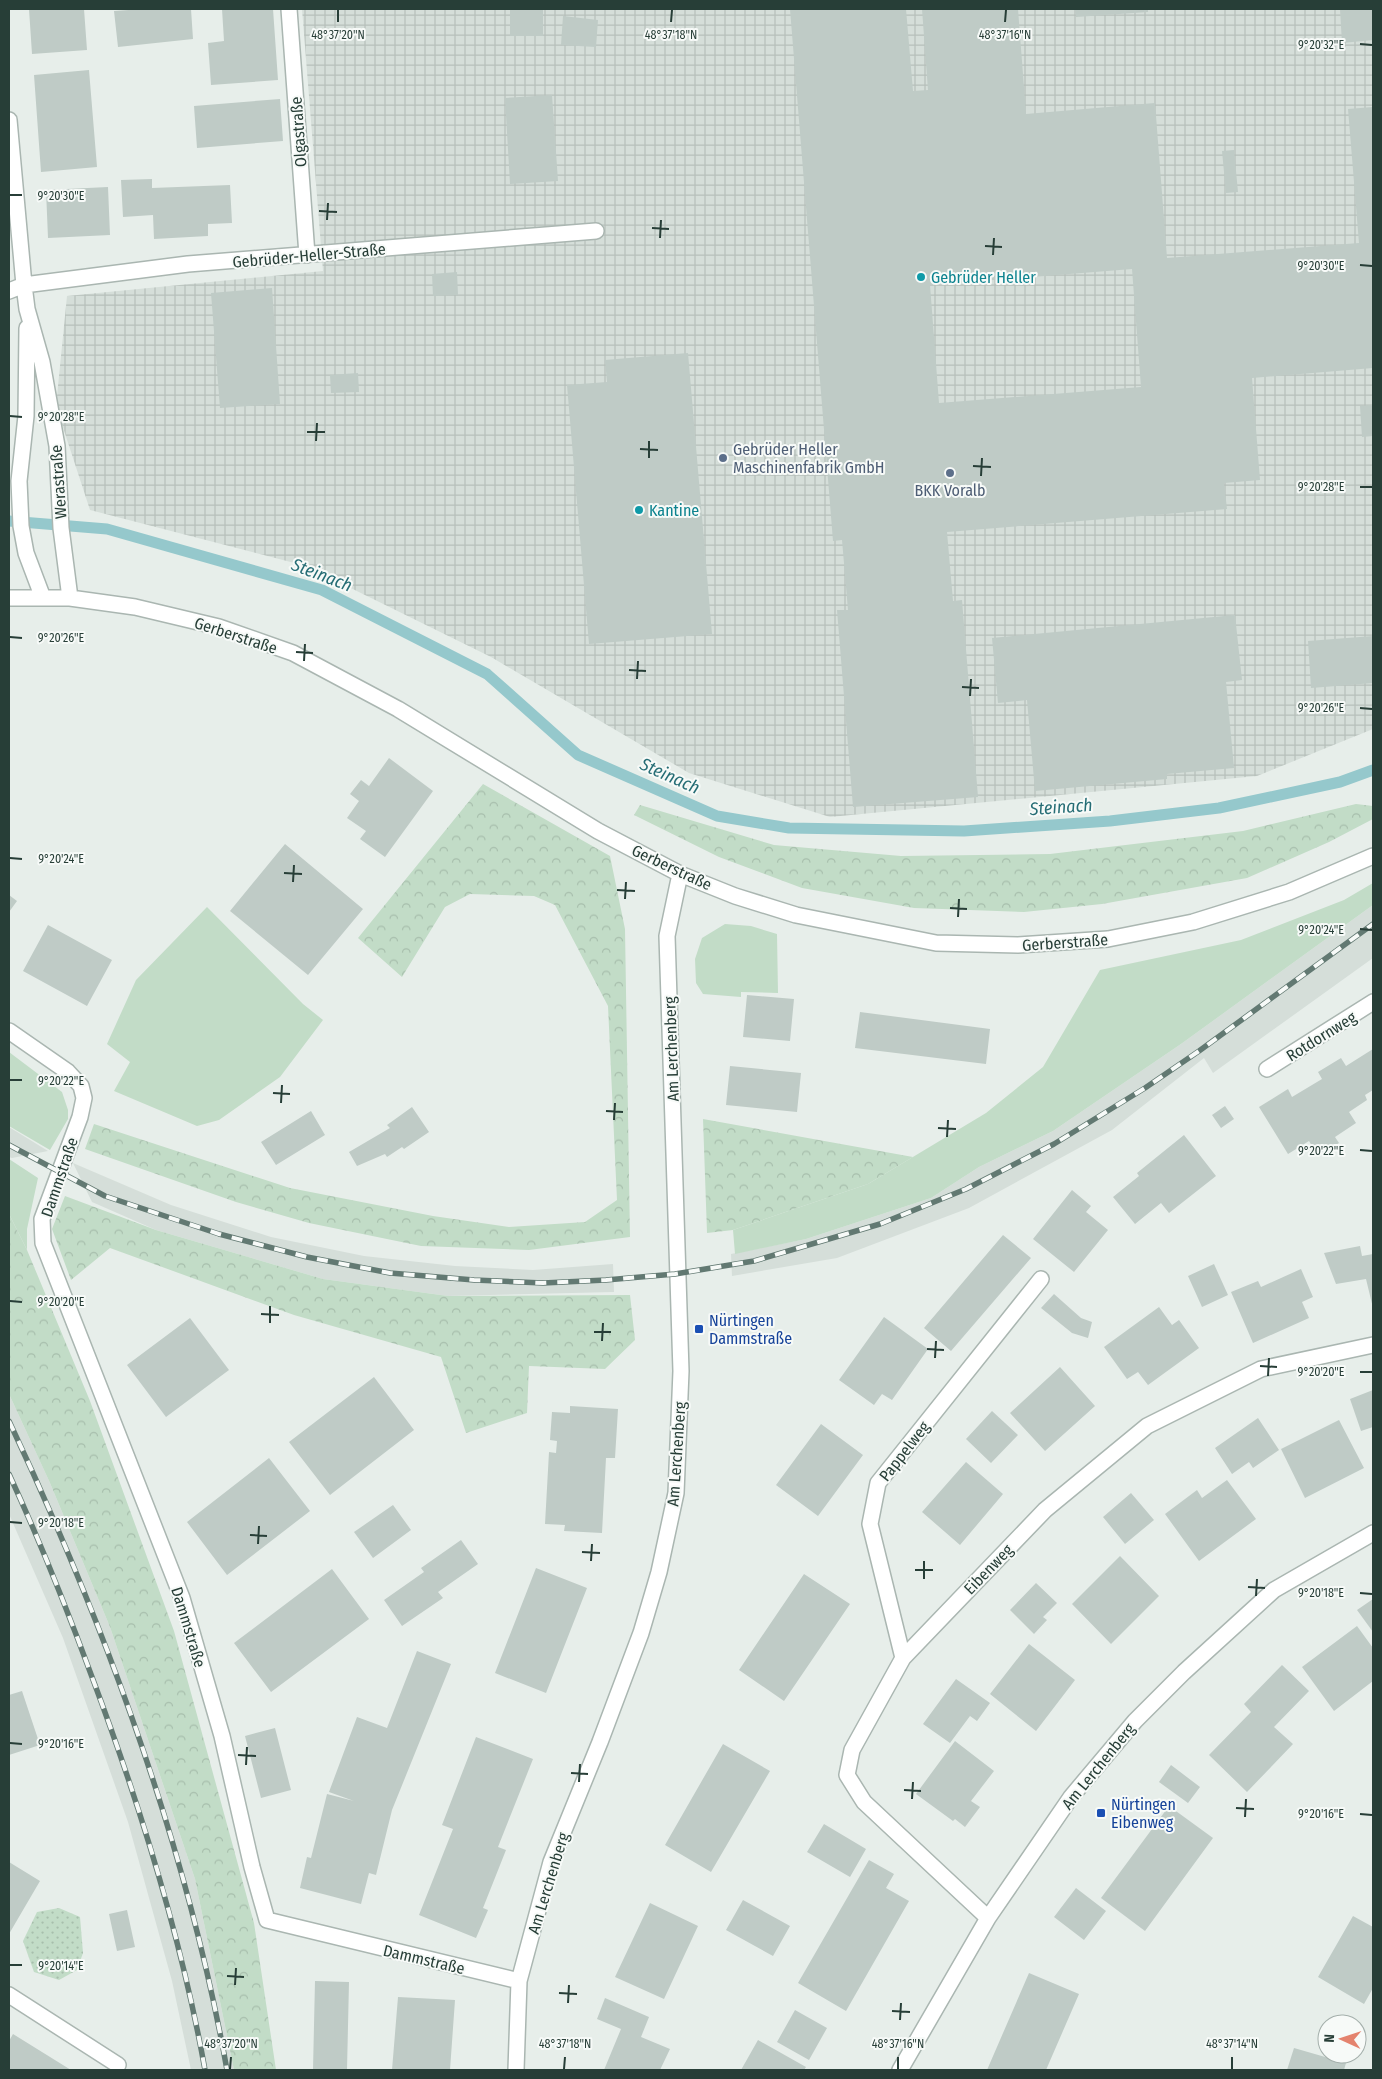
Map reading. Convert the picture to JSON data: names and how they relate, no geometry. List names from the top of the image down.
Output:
{
  "streets": {
    "street": [
      "Olgastraße",
      "Gebrüder-Heller-Straße",
      "Werastraße",
      "Gerberstraße",
      "Rotdornweg",
      "Am Lerchenberg",
      "Dammstraße",
      "Pappelweg",
      "Eibenweg"
    ]
  },
  "crossings": [
    ["Olgastraße", "Gebrüder-Heller-Straße"],
    ["Gebrüder-Heller-Straße", "Werastraße"],
    ["Werastraße", "Gerberstraße"],
    ["Gerberstraße", "Am Lerchenberg"],
    ["Am Lerchenberg", "Dammstraße"],
    ["Am Lerchenberg", "Eibenweg"],
    ["Pappelweg", "Eibenweg"]
  ],
  "water": ["Steinach"],
  "places": {
    "other": [
      "Gebrüder Heller",
      "Gebrüder Heller Maschinenfabrik GmbH",
      "BKK Voralb",
      "Kantine"
    ],
    "transit": ["Nürtingen Dammstraße", "Nürtingen Eibenweg"]
  },
  "north": "left",
  "coordinates": [
    "48°37'20\"N",
    "48°37'18\"N",
    "48°37'16\"N",
    "9°20'32\"E",
    "9°20'30\"E",
    "9°20'28\"E",
    "9°20'26\"E",
    "9°20'24\"E",
    "9°20'22\"E",
    "9°20'20\"E",
    "9°20'18\"E",
    "9°20'16\"E",
    "9°20'14\"E",
    "48°37'14\"N"
  ]
}
